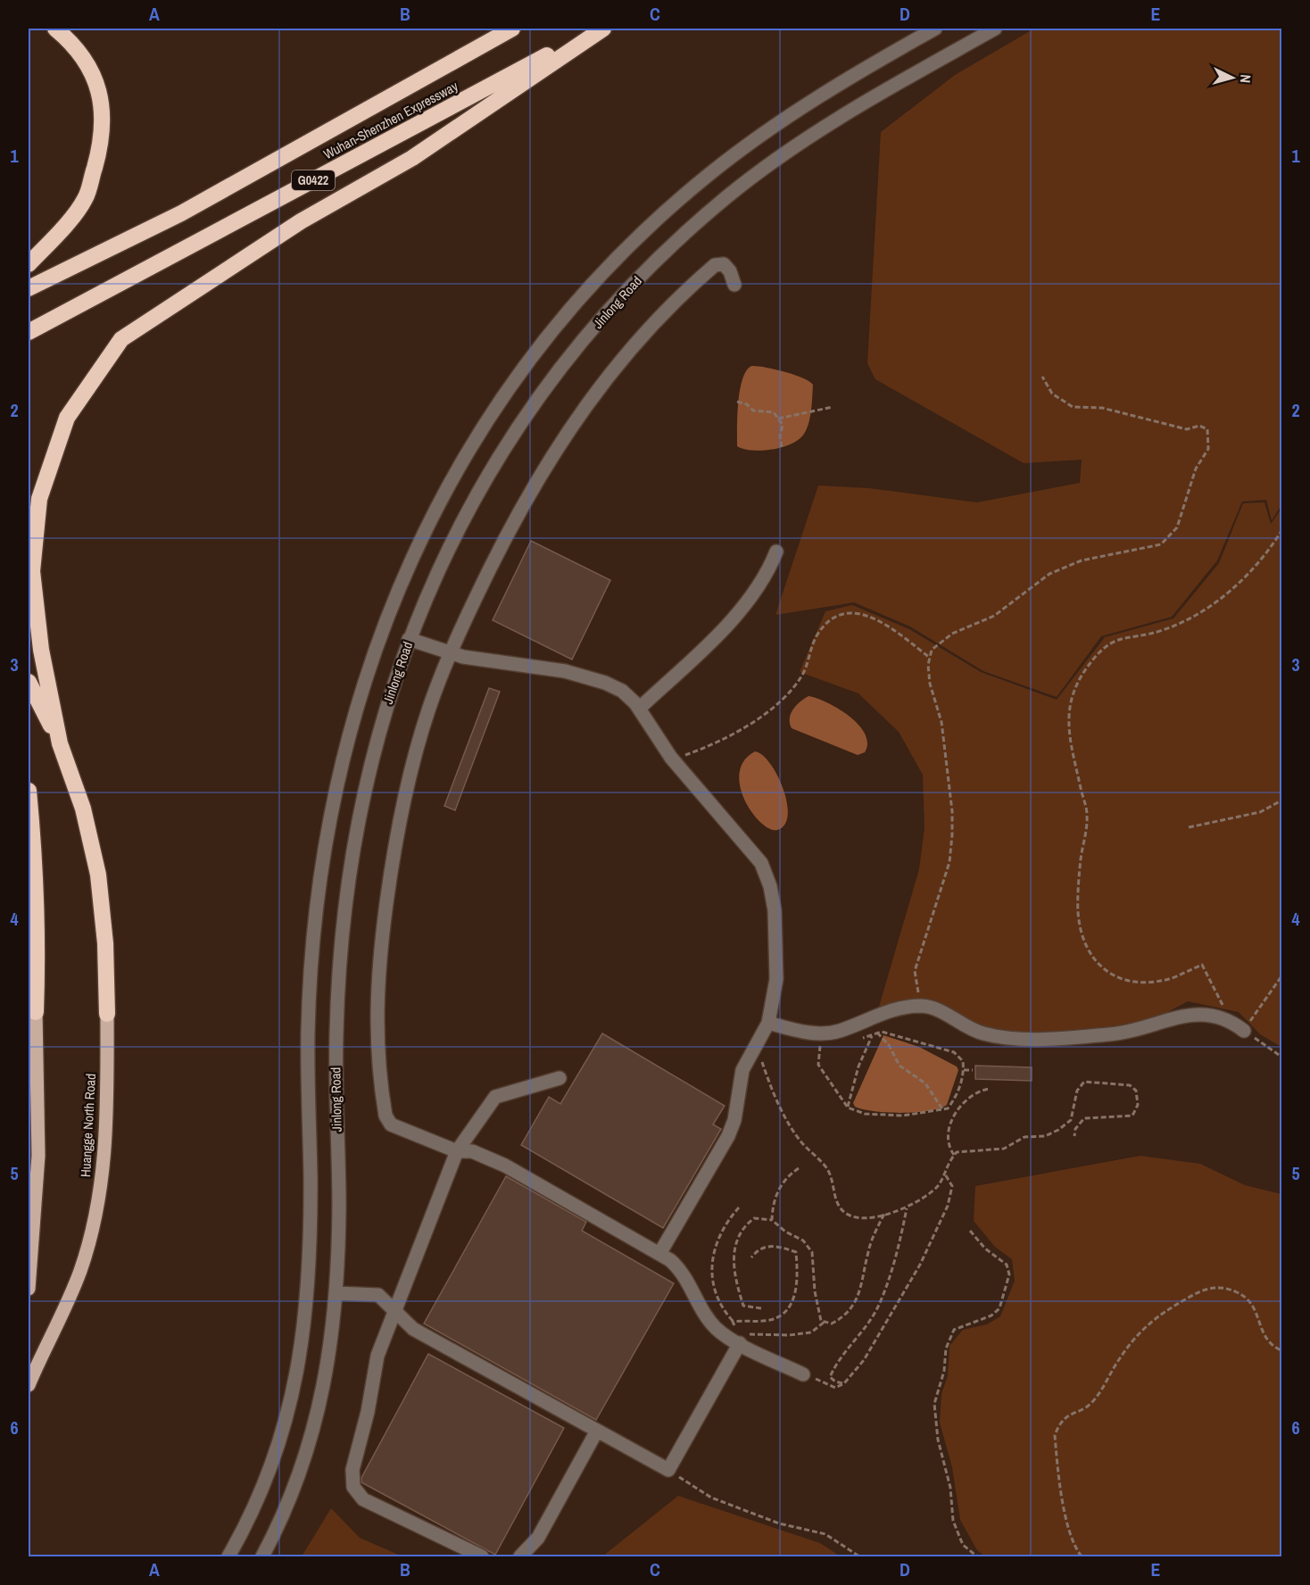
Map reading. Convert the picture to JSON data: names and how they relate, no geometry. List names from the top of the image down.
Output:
{
  "streets": {
    "highway": ["Wuhan-Shenzhen Expressway", "G0422"],
    "main road": ["Huangge North Road"],
    "street": ["Jinlong Road"]
  },
  "north": "right",
  "grid": {
    "columns": [
      "A",
      "B",
      "C",
      "D",
      "E"
    ],
    "rows": [
      "1",
      "2",
      "3",
      "4",
      "5",
      "6"
    ]
  }
}
